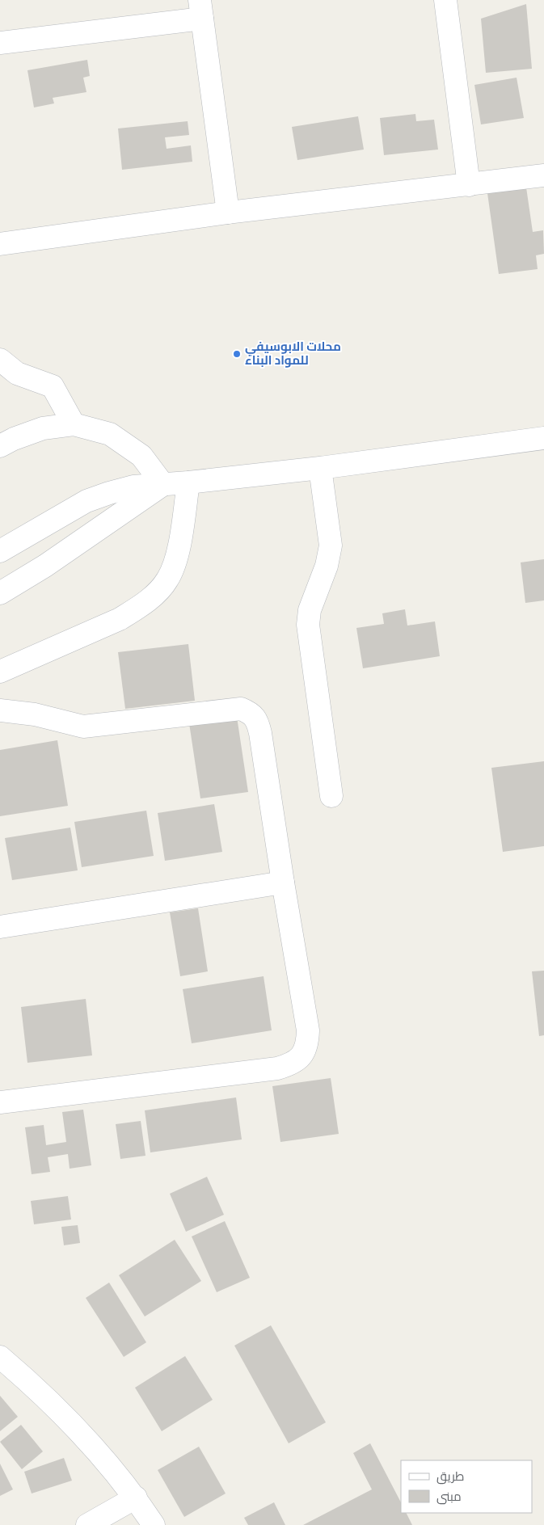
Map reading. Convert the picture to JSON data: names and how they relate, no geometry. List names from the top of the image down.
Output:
{
  "places": ["محلات الابوسيفي للمواد البناء"],
  "legend": ["طريق", "مبنى"]
}
